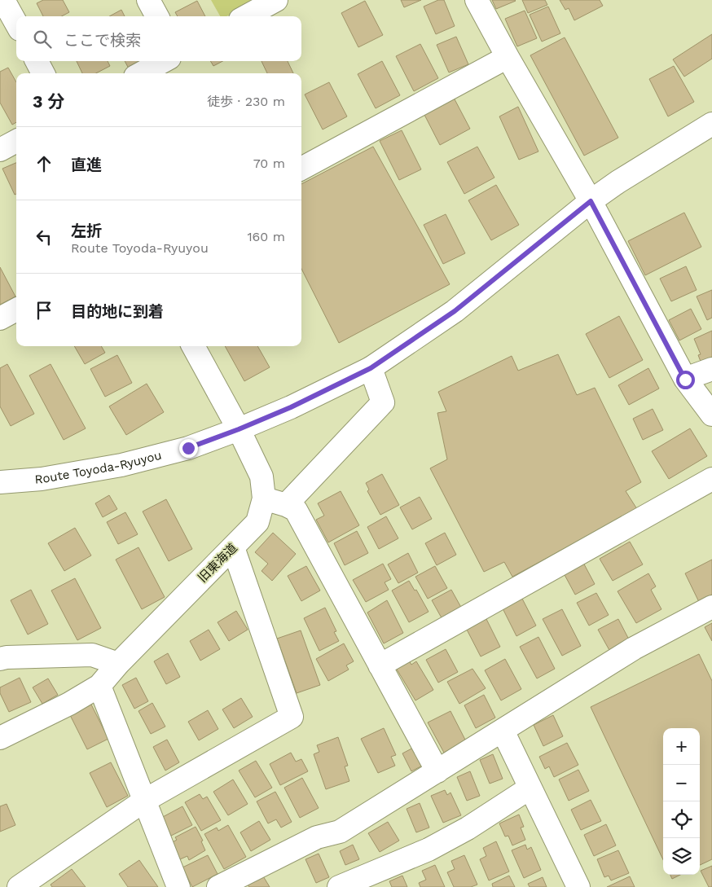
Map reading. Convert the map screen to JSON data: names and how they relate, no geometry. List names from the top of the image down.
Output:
{
  "streets": {
    "street": ["Route Toyoda-Ryuyou", "旧東海道"]
  },
  "page": {
    "search": "ここで検索",
    "heading": ["3 分", "徒歩 · 230 m"],
    "list": [
      ["直進", "70 m"],
      ["左折", "Route Toyoda-Ryuyou", "160 m"],
      "目的地に到着"
    ],
    "map_buttons": ["+", "−"]
  }
}
